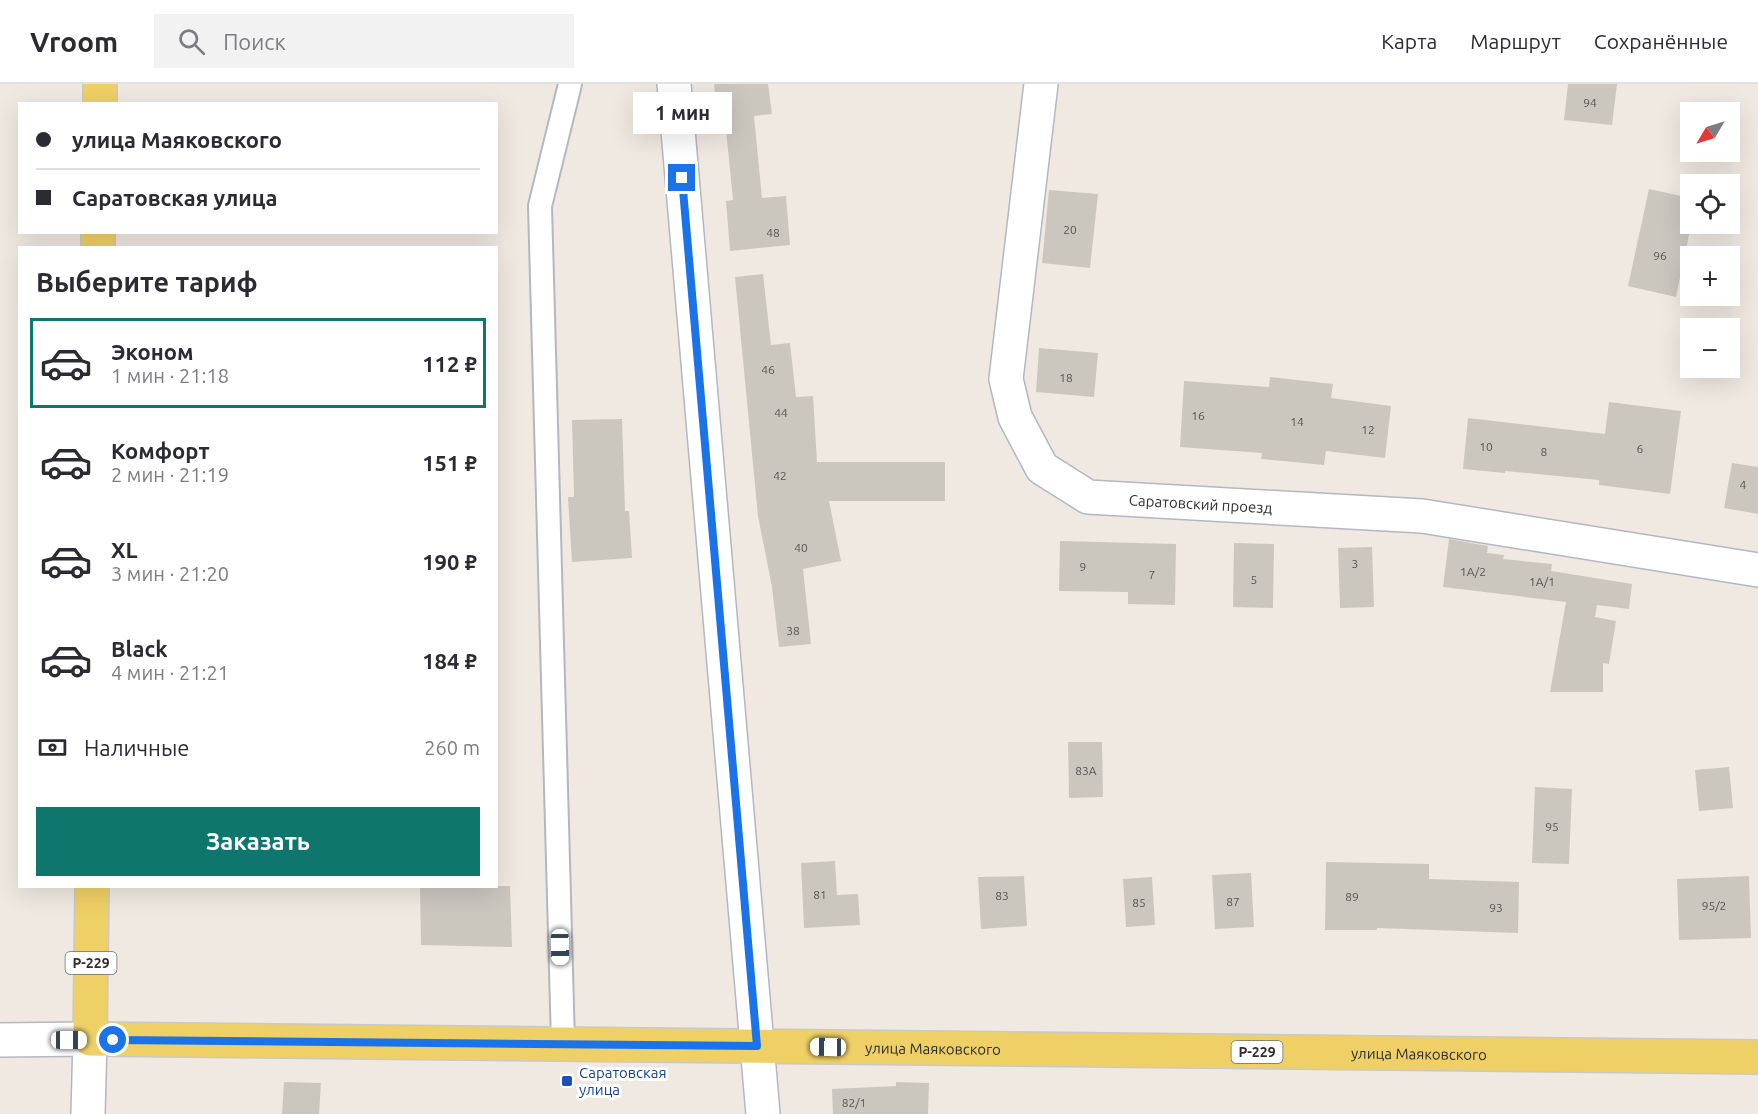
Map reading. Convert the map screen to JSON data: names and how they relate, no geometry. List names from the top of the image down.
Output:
{
  "streets": {
    "main road": ["Р-229", "улица Маяковского"],
    "street": ["Саратовский проезд"]
  },
  "crossings": [
    ["Р-229", "улица Маяковского"]
  ],
  "places": {
    "transit": ["Саратовская улица"]
  },
  "house_numbers": [
    "94",
    "20",
    "48",
    "96",
    "46",
    "18",
    "44",
    "16",
    "14",
    "12",
    "10",
    "6",
    "8",
    "42",
    "4",
    "40",
    "3",
    "9",
    "1А/2",
    "7",
    "5",
    "1А/1",
    "38",
    "83А",
    "95",
    "81",
    "83",
    "89",
    "87",
    "85",
    "95/2",
    "93",
    "82/1"
  ],
  "north": "bottom left",
  "page": {
    "header": "Vroom",
    "search": "Поиск",
    "nav": ["Карта", "Маршрут", "Сохранённые"],
    "bubble": "1 мин",
    "map_buttons": ["+", "−"],
    "banner": ["улица Маяковского", "Саратовская улица"],
    "heading": "Выберите тариф",
    "list": [
      {
        "name": "Эконом",
        "note": "1 мин · 21:18",
        "value": "112 ₽"
      },
      {
        "name": "Комфорт",
        "note": "2 мин · 21:19",
        "value": "151 ₽"
      },
      {
        "name": "XL",
        "note": "3 мин · 21:20",
        "value": "190 ₽"
      },
      {
        "name": "Black",
        "note": "4 мин · 21:21",
        "value": "184 ₽"
      }
    ],
    "pay": ["Наличные", "260 m"],
    "buttons": "Заказать"
  }
}
